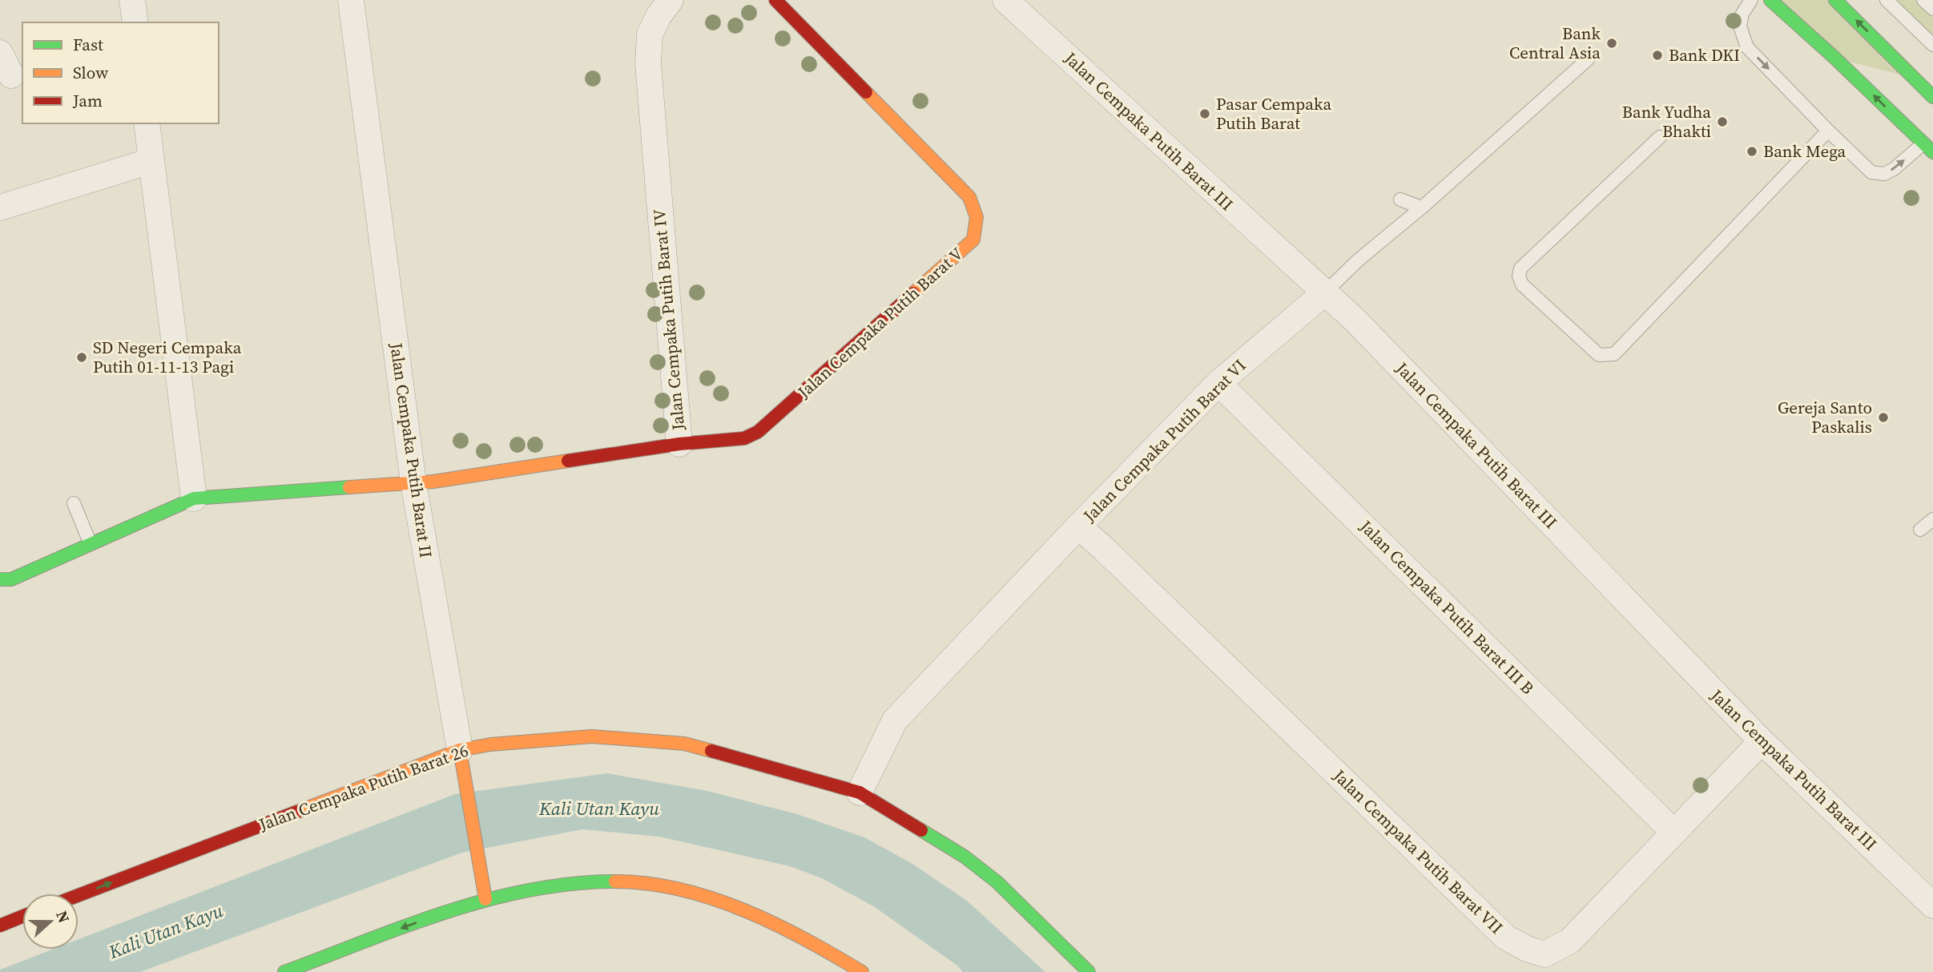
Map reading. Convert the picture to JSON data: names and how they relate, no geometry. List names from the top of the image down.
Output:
{
  "streets": {
    "street": [
      "Jalan Cempaka Putih Barat III",
      "Jalan Cempaka Putih Barat IV",
      "Jalan Cempaka Putih Barat V",
      "Jalan Cempaka Putih Barat VI",
      "Jalan Cempaka Putih Barat II",
      "Jalan Cempaka Putih Barat III B",
      "Jalan Cempaka Putih Barat 26",
      "Jalan Cempaka Putih Barat VII"
    ]
  },
  "crossings": [
    ["Jalan Cempaka Putih Barat III", "Jalan Cempaka Putih Barat VI"],
    ["Jalan Cempaka Putih Barat III", "Jalan Cempaka Putih Barat VII"],
    ["Jalan Cempaka Putih Barat IV", "Jalan Cempaka Putih Barat V"],
    ["Jalan Cempaka Putih Barat IV", "Jalan Cempaka Putih Barat II"],
    ["Jalan Cempaka Putih Barat VI", "Jalan Cempaka Putih Barat III B"],
    ["Jalan Cempaka Putih Barat VI", "Jalan Cempaka Putih Barat 26"],
    ["Jalan Cempaka Putih Barat VI", "Jalan Cempaka Putih Barat VII"],
    ["Jalan Cempaka Putih Barat II", "Jalan Cempaka Putih Barat 26"],
    ["Jalan Cempaka Putih Barat III B", "Jalan Cempaka Putih Barat VII"]
  ],
  "one_way": ["Jalan Cempaka Putih Barat 26"],
  "water": ["Kali Utan Kayu"],
  "places": [
    "Bank Central Asia",
    "Bank DKI",
    "Pasar Cempaka Putih Barat",
    "Bank Yudha Bhakti",
    "Bank Mega",
    "SD Negeri Cempaka Putih 01-11-13 Pagi",
    "Gereja Santo Paskalis"
  ],
  "legend": ["Fast", "Slow", "Jam"],
  "north": "right"
}
